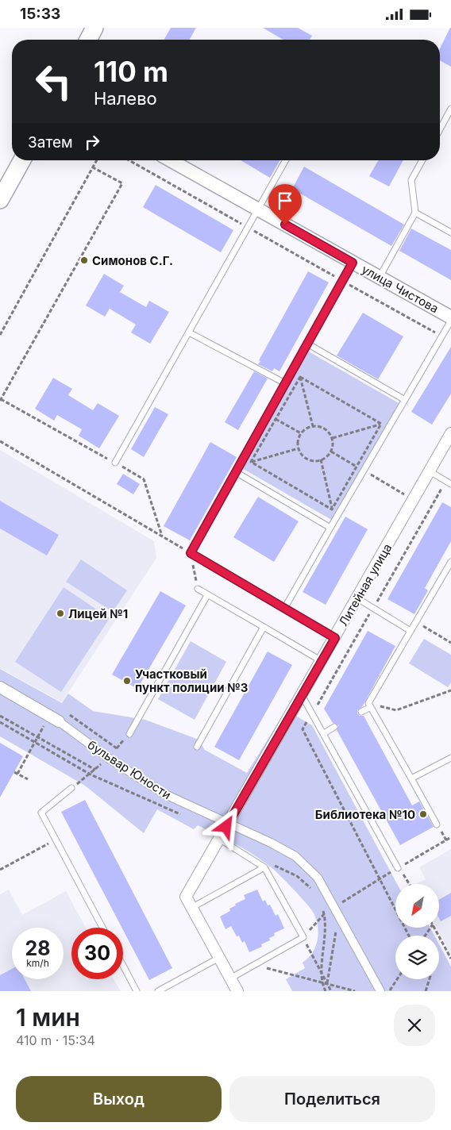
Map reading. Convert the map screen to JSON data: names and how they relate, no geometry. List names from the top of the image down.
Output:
{
  "streets": {
    "street": ["улица Чистова", "Литейная улица", "бульвар Юности"]
  },
  "crossings": [
    ["Литейная улица", "бульвар Юности"]
  ],
  "places": [
    "Симонов С.Г.",
    "Лицей №1",
    "Участковый пункт полиции №3",
    "Библиотека №10"
  ],
  "north": "bottom left",
  "page": {
    "status": "15:33",
    "turn": ["110 m", "Налево"],
    "then": "Затем",
    "speed": "28 km/h",
    "limit": "30",
    "heading": ["1 мин", "410 m · 15:34"],
    "buttons": ["Выход", "Поделиться"]
  }
}
